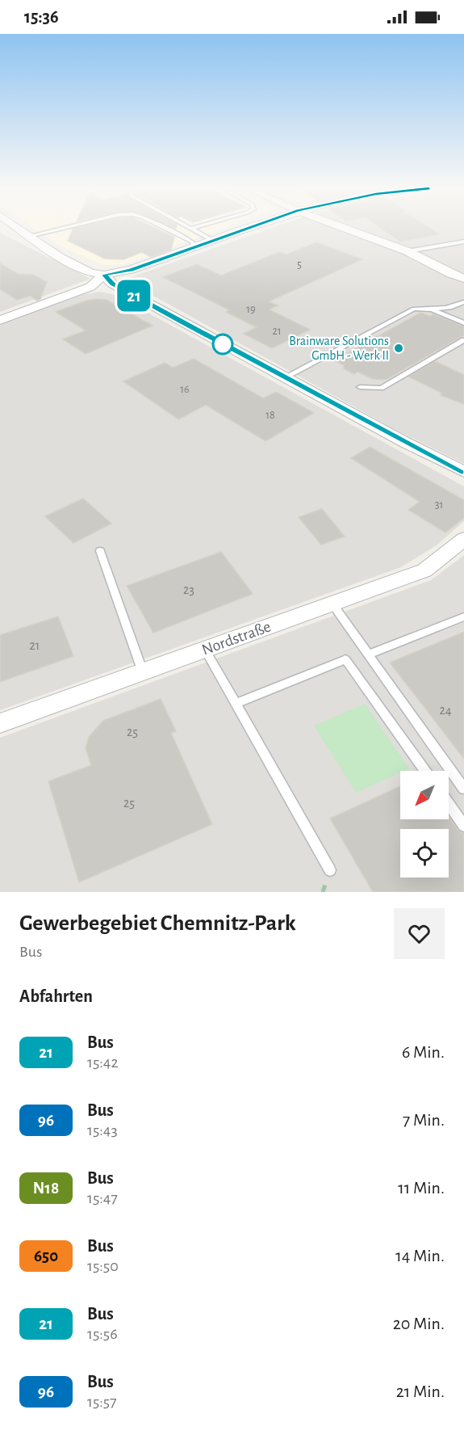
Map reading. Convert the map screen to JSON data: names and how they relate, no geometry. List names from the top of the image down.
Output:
{
  "streets": {
    "street": ["Nordstraße"]
  },
  "places": ["Brainware Solutions GmbH - Werk II"],
  "lines": ["bus line 21"],
  "house_numbers": [
    "5",
    "19",
    "21",
    "16",
    "18",
    "31",
    "23",
    "21",
    "24",
    "25",
    "25"
  ],
  "north": "bottom left",
  "page": {
    "status": "15:36",
    "on_map": "21",
    "heading": [
      ["Gewerbegebiet Chemnitz-Park", "Bus"],
      "Abfahrten"
    ],
    "list": [
      {
        "mark": "21",
        "name": "Bus",
        "note": "15:42",
        "value": "6 Min."
      },
      {
        "mark": "96",
        "name": "Bus",
        "note": "15:43",
        "value": "7 Min."
      },
      {
        "mark": "N18",
        "name": "Bus",
        "note": "15:47",
        "value": "11 Min."
      },
      {
        "mark": "650",
        "name": "Bus",
        "note": "15:50",
        "value": "14 Min."
      },
      {
        "mark": "21",
        "name": "Bus",
        "note": "15:56",
        "value": "20 Min."
      },
      {
        "mark": "96",
        "name": "Bus",
        "note": "15:57",
        "value": "21 Min."
      }
    ]
  }
}
